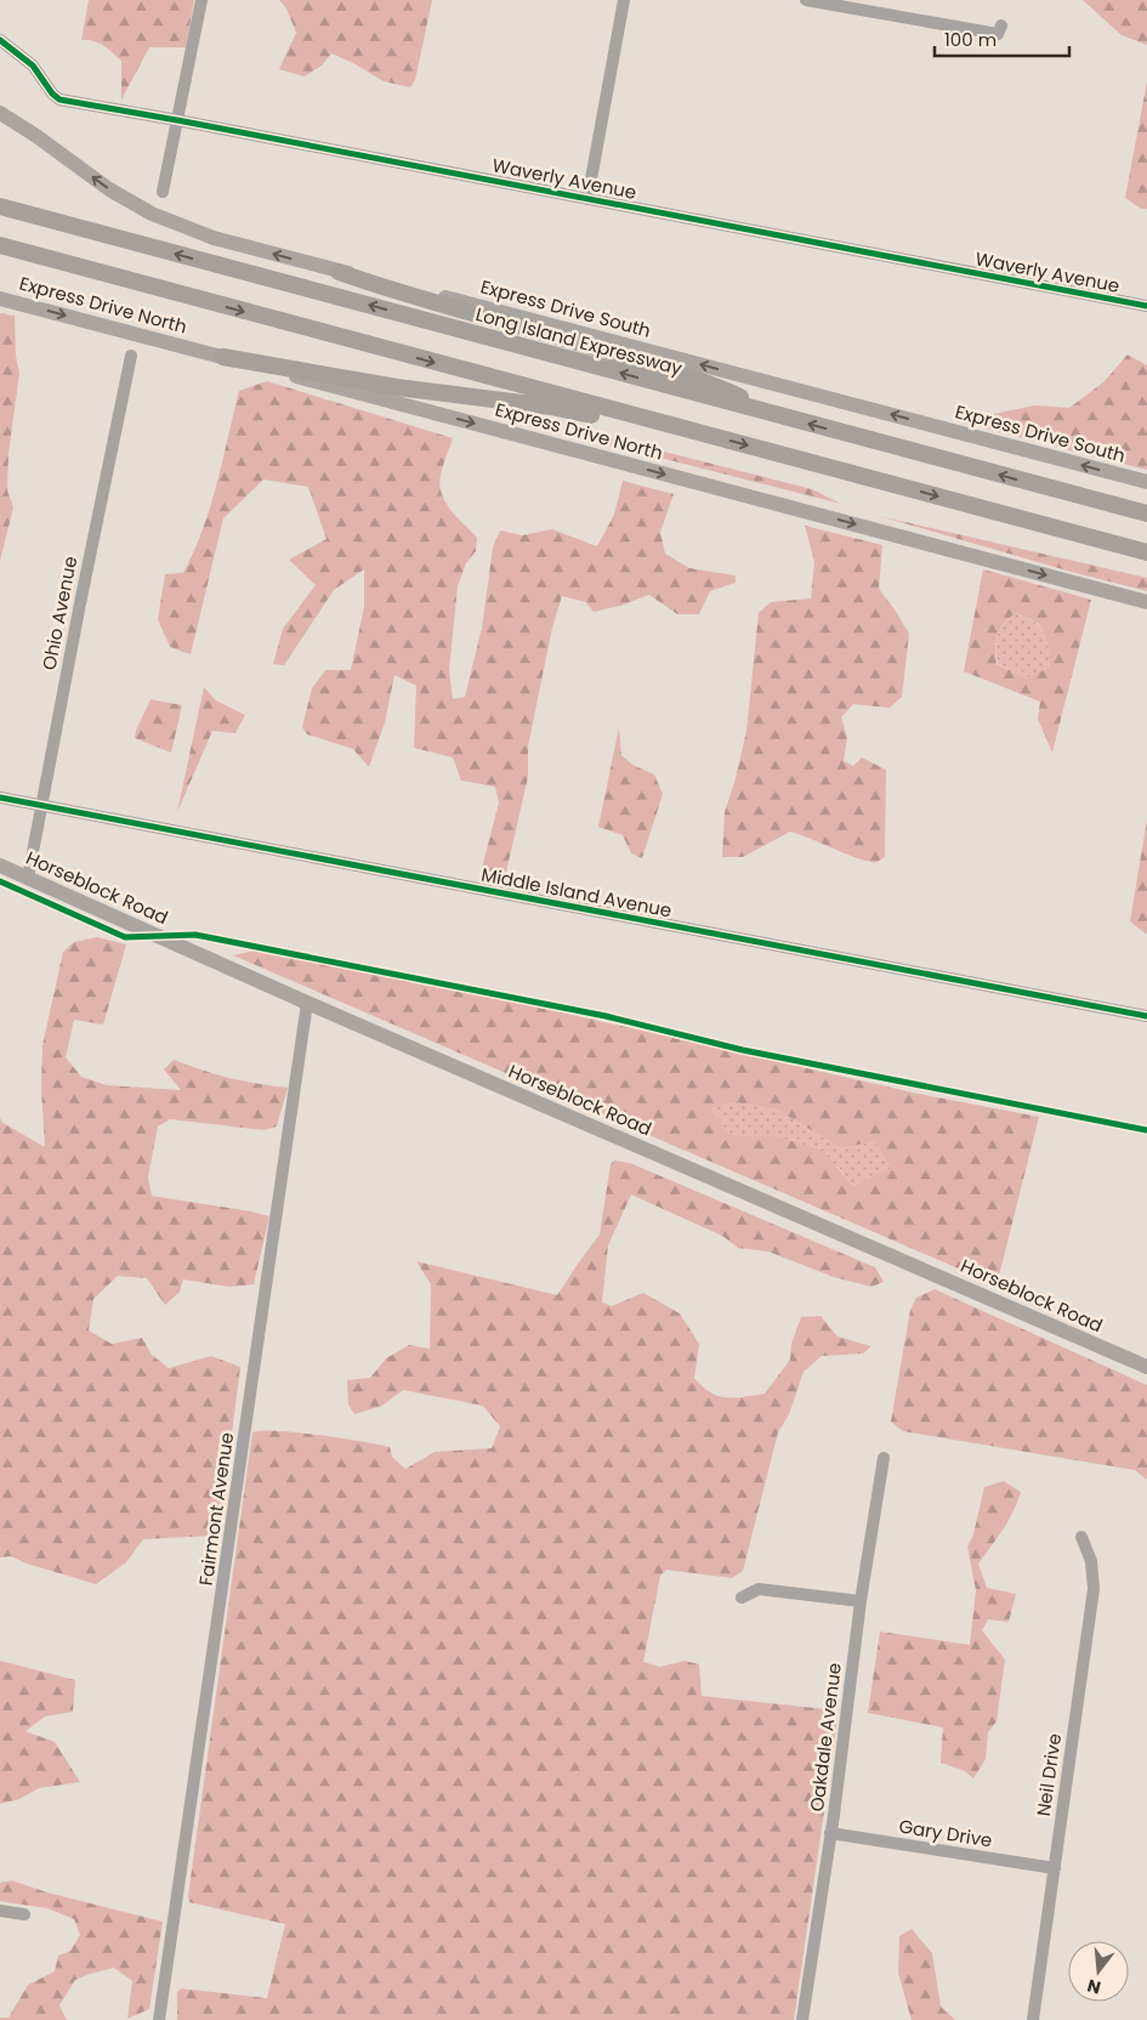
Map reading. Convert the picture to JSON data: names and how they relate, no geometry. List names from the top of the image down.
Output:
{
  "streets": {
    "highway": ["Long Island Expressway"],
    "main road": ["Express Drive North", "Express Drive South", "Horseblock Road"],
    "street": [
      "Waverly Avenue",
      "Ohio Avenue",
      "Middle Island Avenue",
      "Fairmont Avenue",
      "Oakdale Avenue",
      "Neil Drive",
      "Gary Drive"
    ]
  },
  "crossings": [
    ["Ohio Avenue", "Horseblock Road"],
    ["Ohio Avenue", "Middle Island Avenue"],
    ["Horseblock Road", "Fairmont Avenue"],
    ["Oakdale Avenue", "Gary Drive"],
    ["Neil Drive", "Gary Drive"]
  ],
  "one_way": ["Express Drive North", "Express Drive South"],
  "scale_bar": "100 m",
  "north": "bottom"
}
